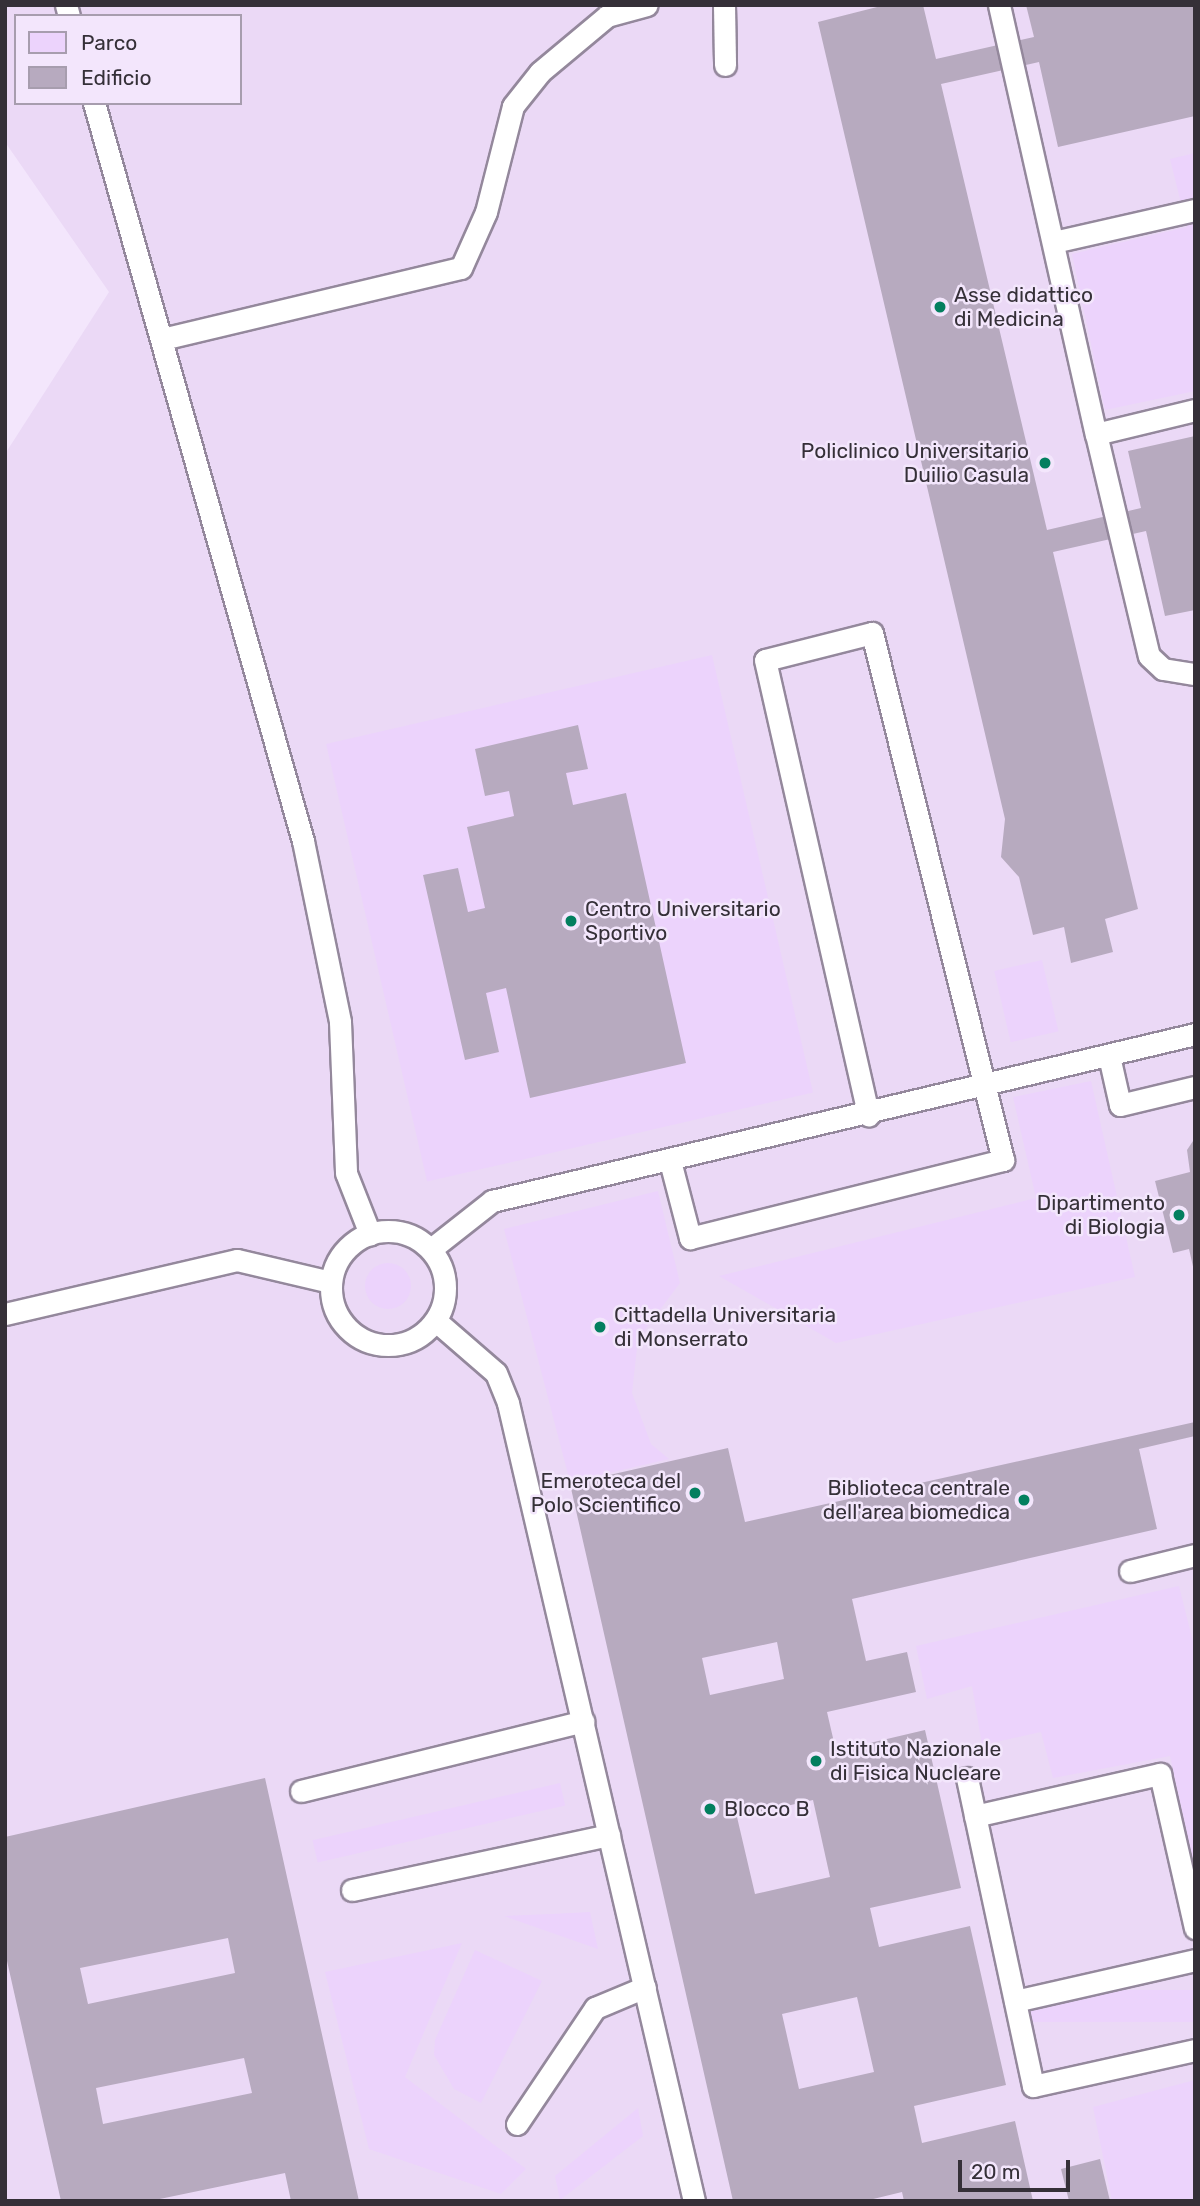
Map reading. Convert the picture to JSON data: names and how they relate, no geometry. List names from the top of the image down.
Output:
{
  "places": [
    "Asse didattico di Medicina",
    "Policlinico Universitario Duilio Casula",
    "Centro Universitario Sportivo",
    "Dipartimento di Biologia",
    "Cittadella Universitaria di Monserrato",
    "Emeroteca del Polo Scientifico",
    "Biblioteca centrale dell'area biomedica",
    "Istituto Nazionale di Fisica Nucleare",
    "Blocco B"
  ],
  "legend": ["Parco", "Edificio"],
  "scale_bar": "20 m"
}
